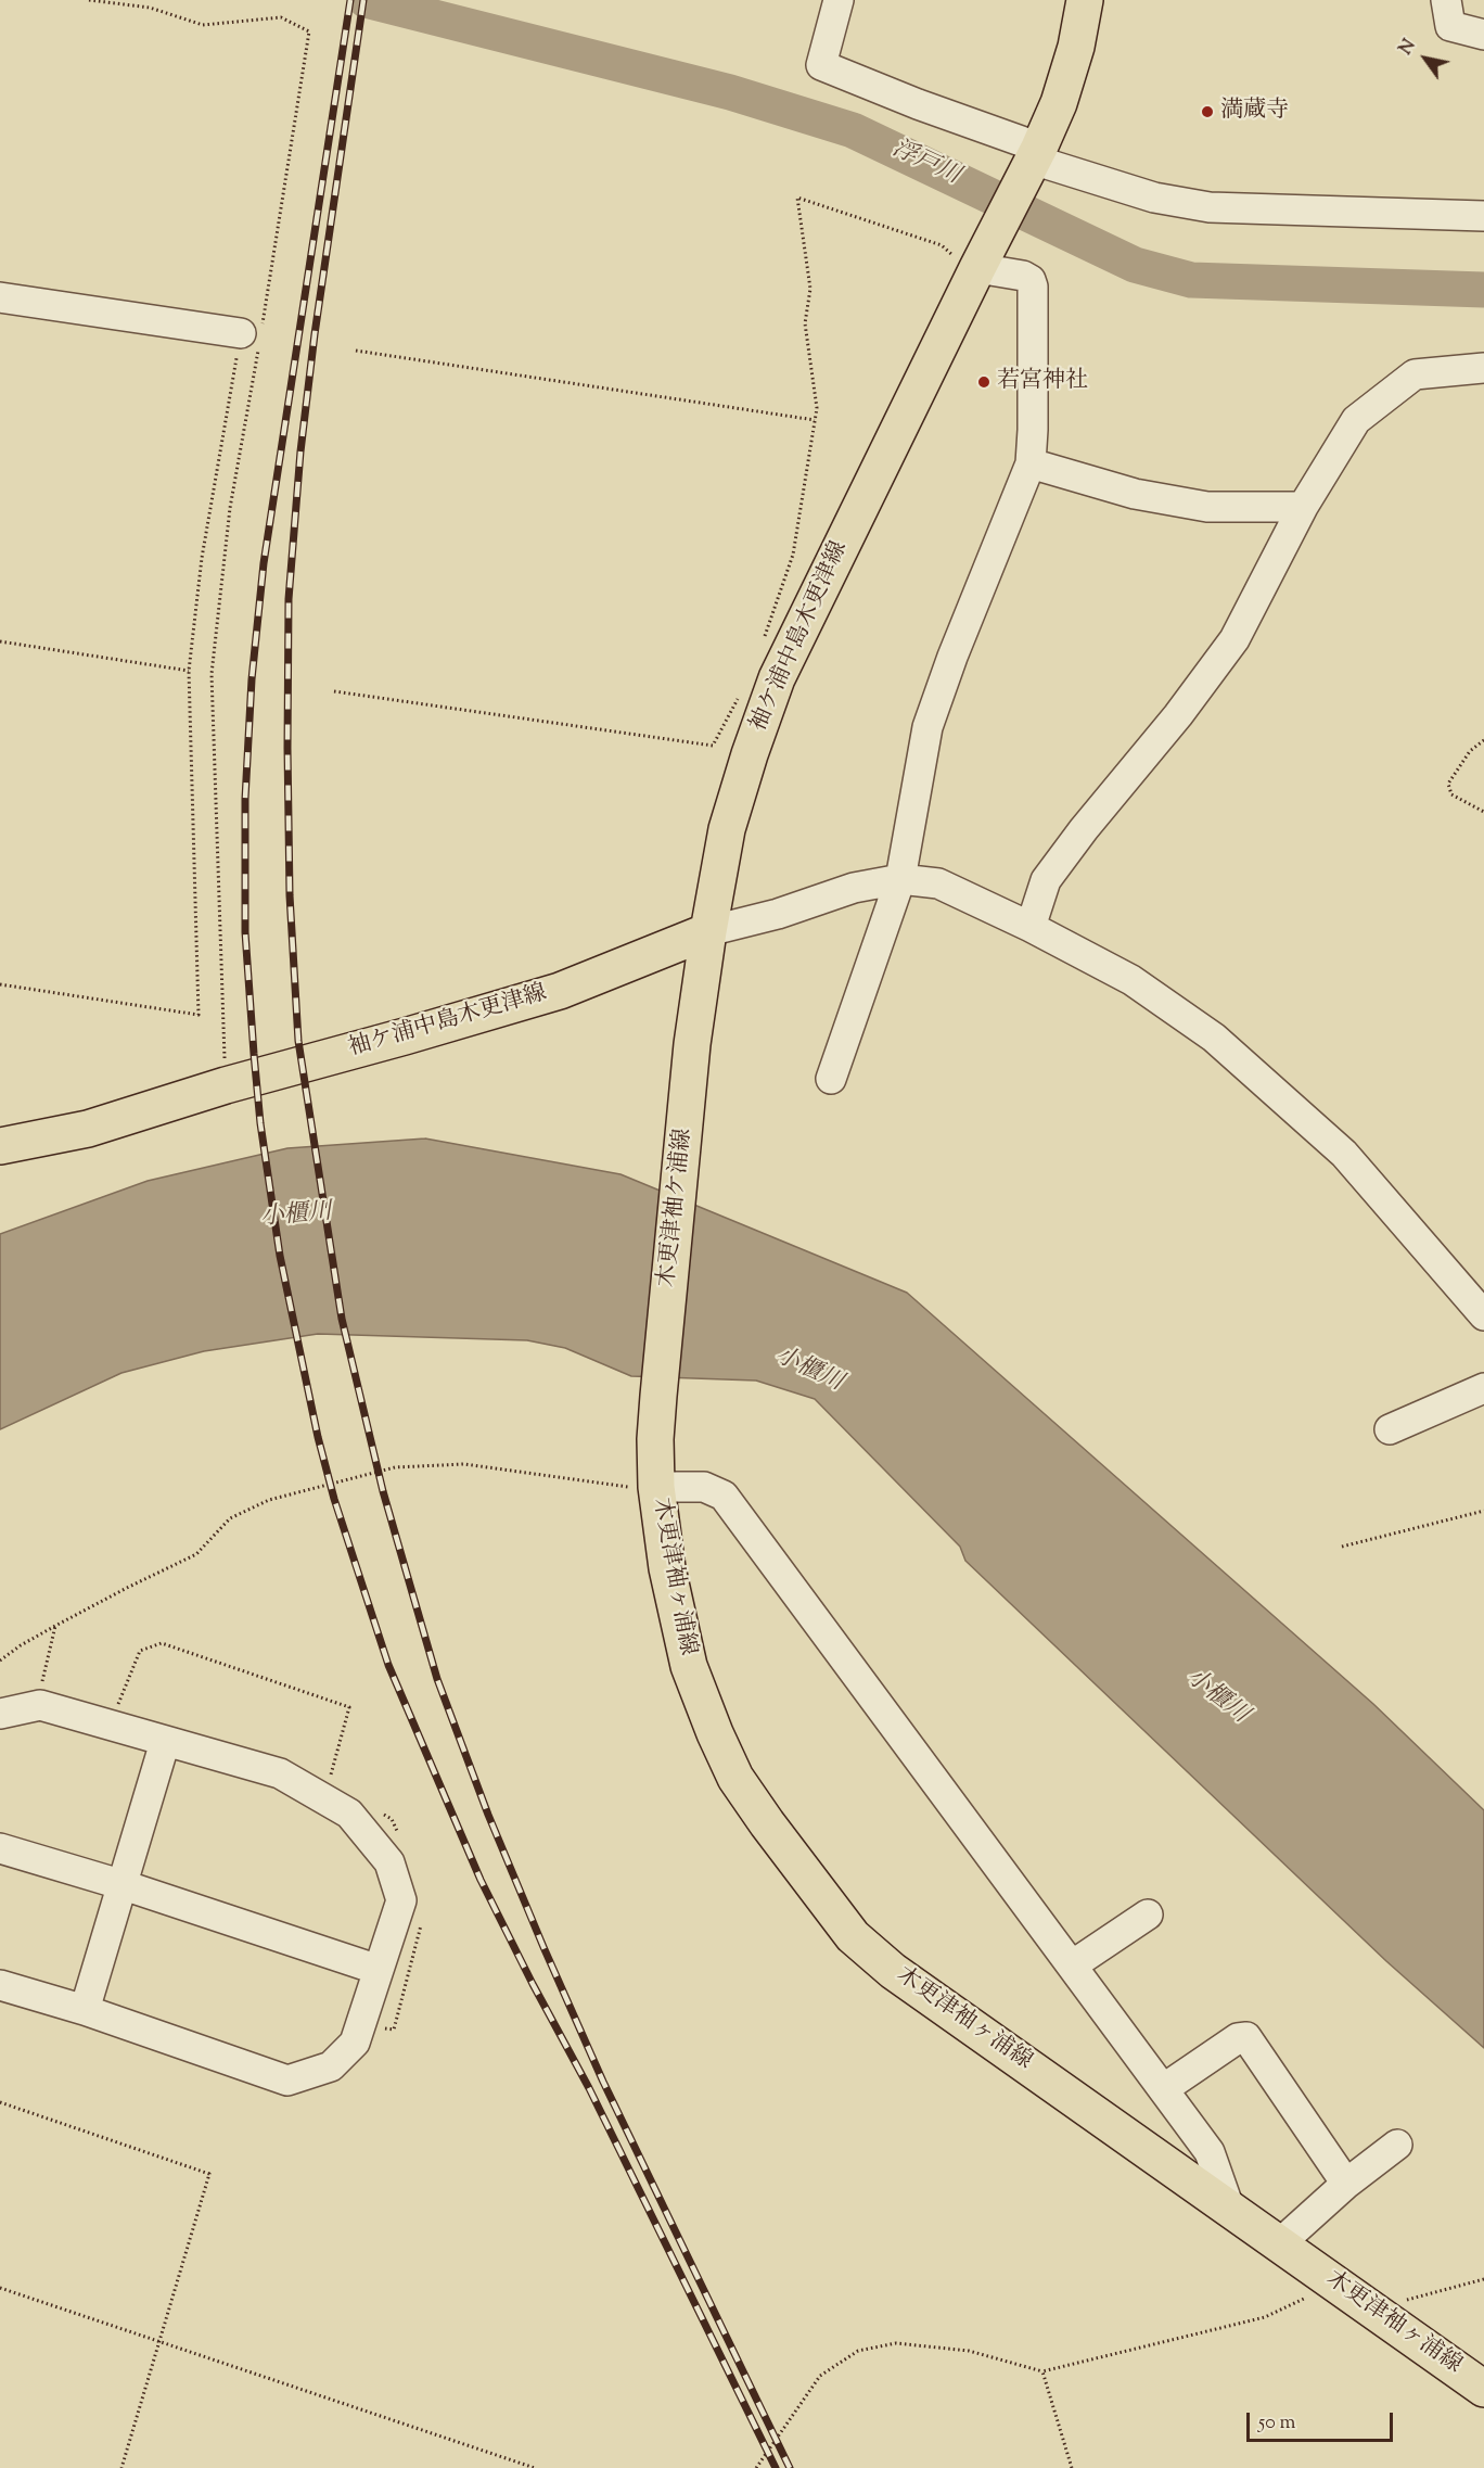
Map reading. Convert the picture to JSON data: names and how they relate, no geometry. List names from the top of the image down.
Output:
{
  "streets": {
    "main road": ["袖ケ浦中島木更津線", "木更津袖ケ浦線", "木更津袖ヶ浦線"]
  },
  "crossings": [
    ["袖ケ浦中島木更津線", "木更津袖ケ浦線"],
    ["木更津袖ケ浦線", "木更津袖ヶ浦線"]
  ],
  "water": ["浮戸川", "小櫃川"],
  "places": ["満蔵寺", "若宮神社"],
  "scale_bar": "50 m",
  "north": "top left"
}
